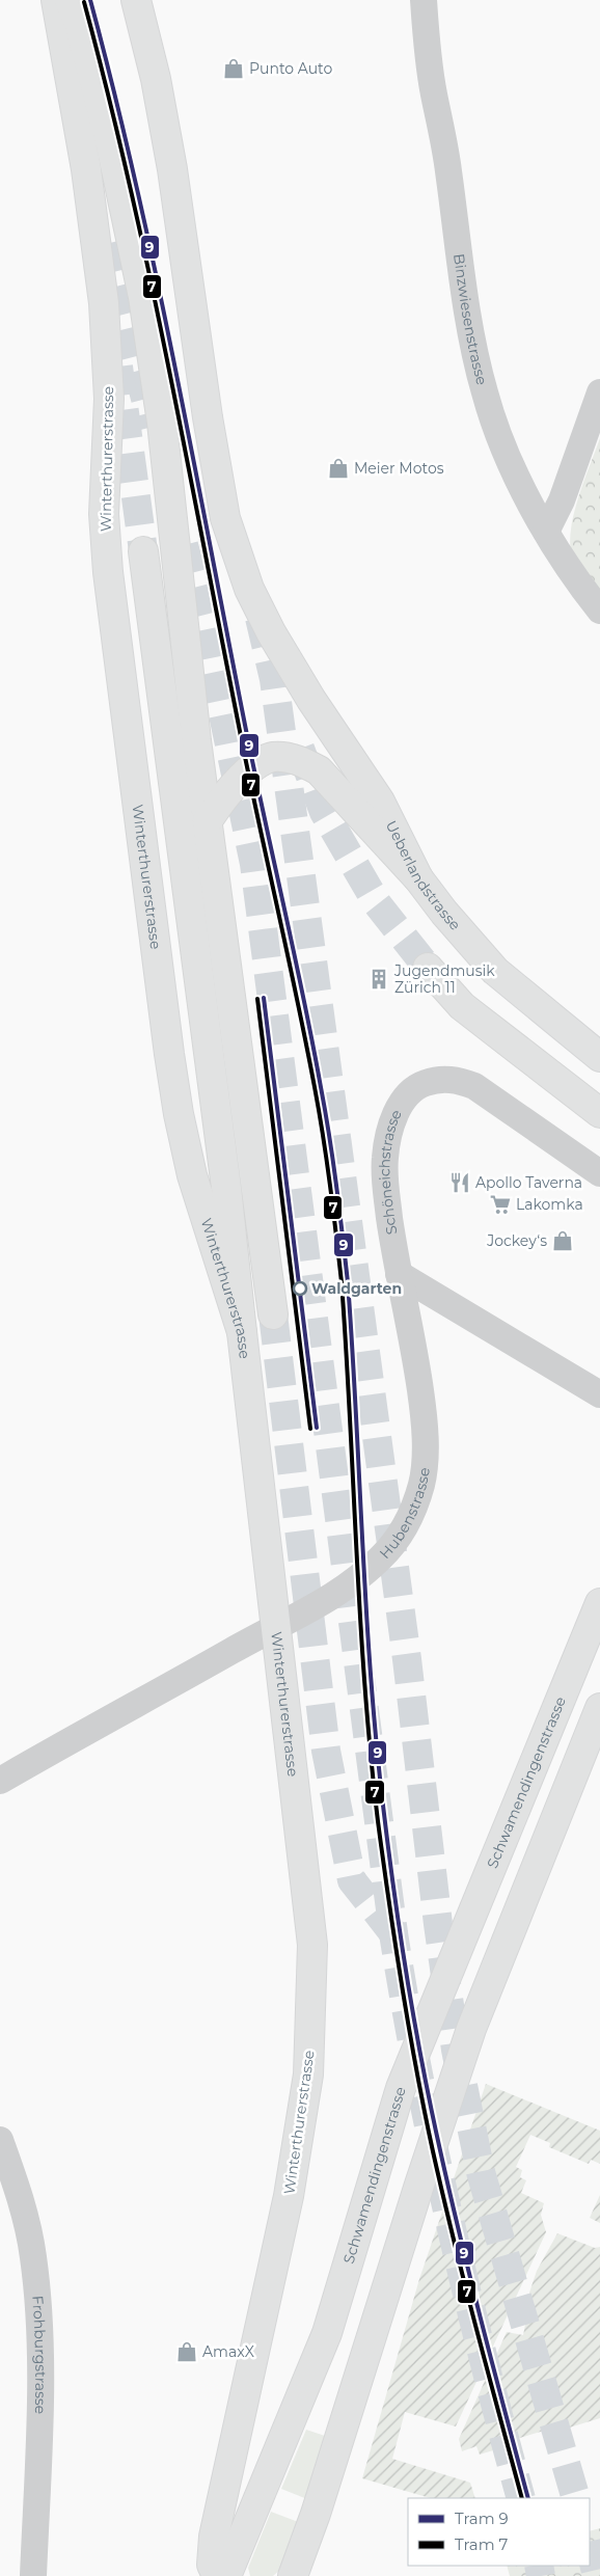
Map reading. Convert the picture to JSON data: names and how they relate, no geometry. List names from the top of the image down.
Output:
{
  "streets": {
    "main road": ["Winterthurerstrasse", "Ueberlandstrasse", "Schwamendingenstrasse"],
    "street": [
      "Binzwiesenstrasse",
      "Schöneichstrasse",
      "Hubenstrasse",
      "Frohburgstrasse"
    ]
  },
  "crossings": [
    ["Winterthurerstrasse", "Hubenstrasse"],
    ["Schöneichstrasse", "Hubenstrasse"]
  ],
  "places": {
    "shop": [
      "Punto Auto",
      "Meier Motos",
      "Jockey‘s",
      "AmaxX"
    ],
    "building": ["Jugendmusik Zürich 11"],
    "restaurant": ["Apollo Taverna"],
    "supermarket": ["Lakomka"],
    "other": ["Waldgarten"]
  },
  "lines": ["tram line 9", "tram line 7"],
  "legend": ["Tram 9", "Tram 7"]
}
